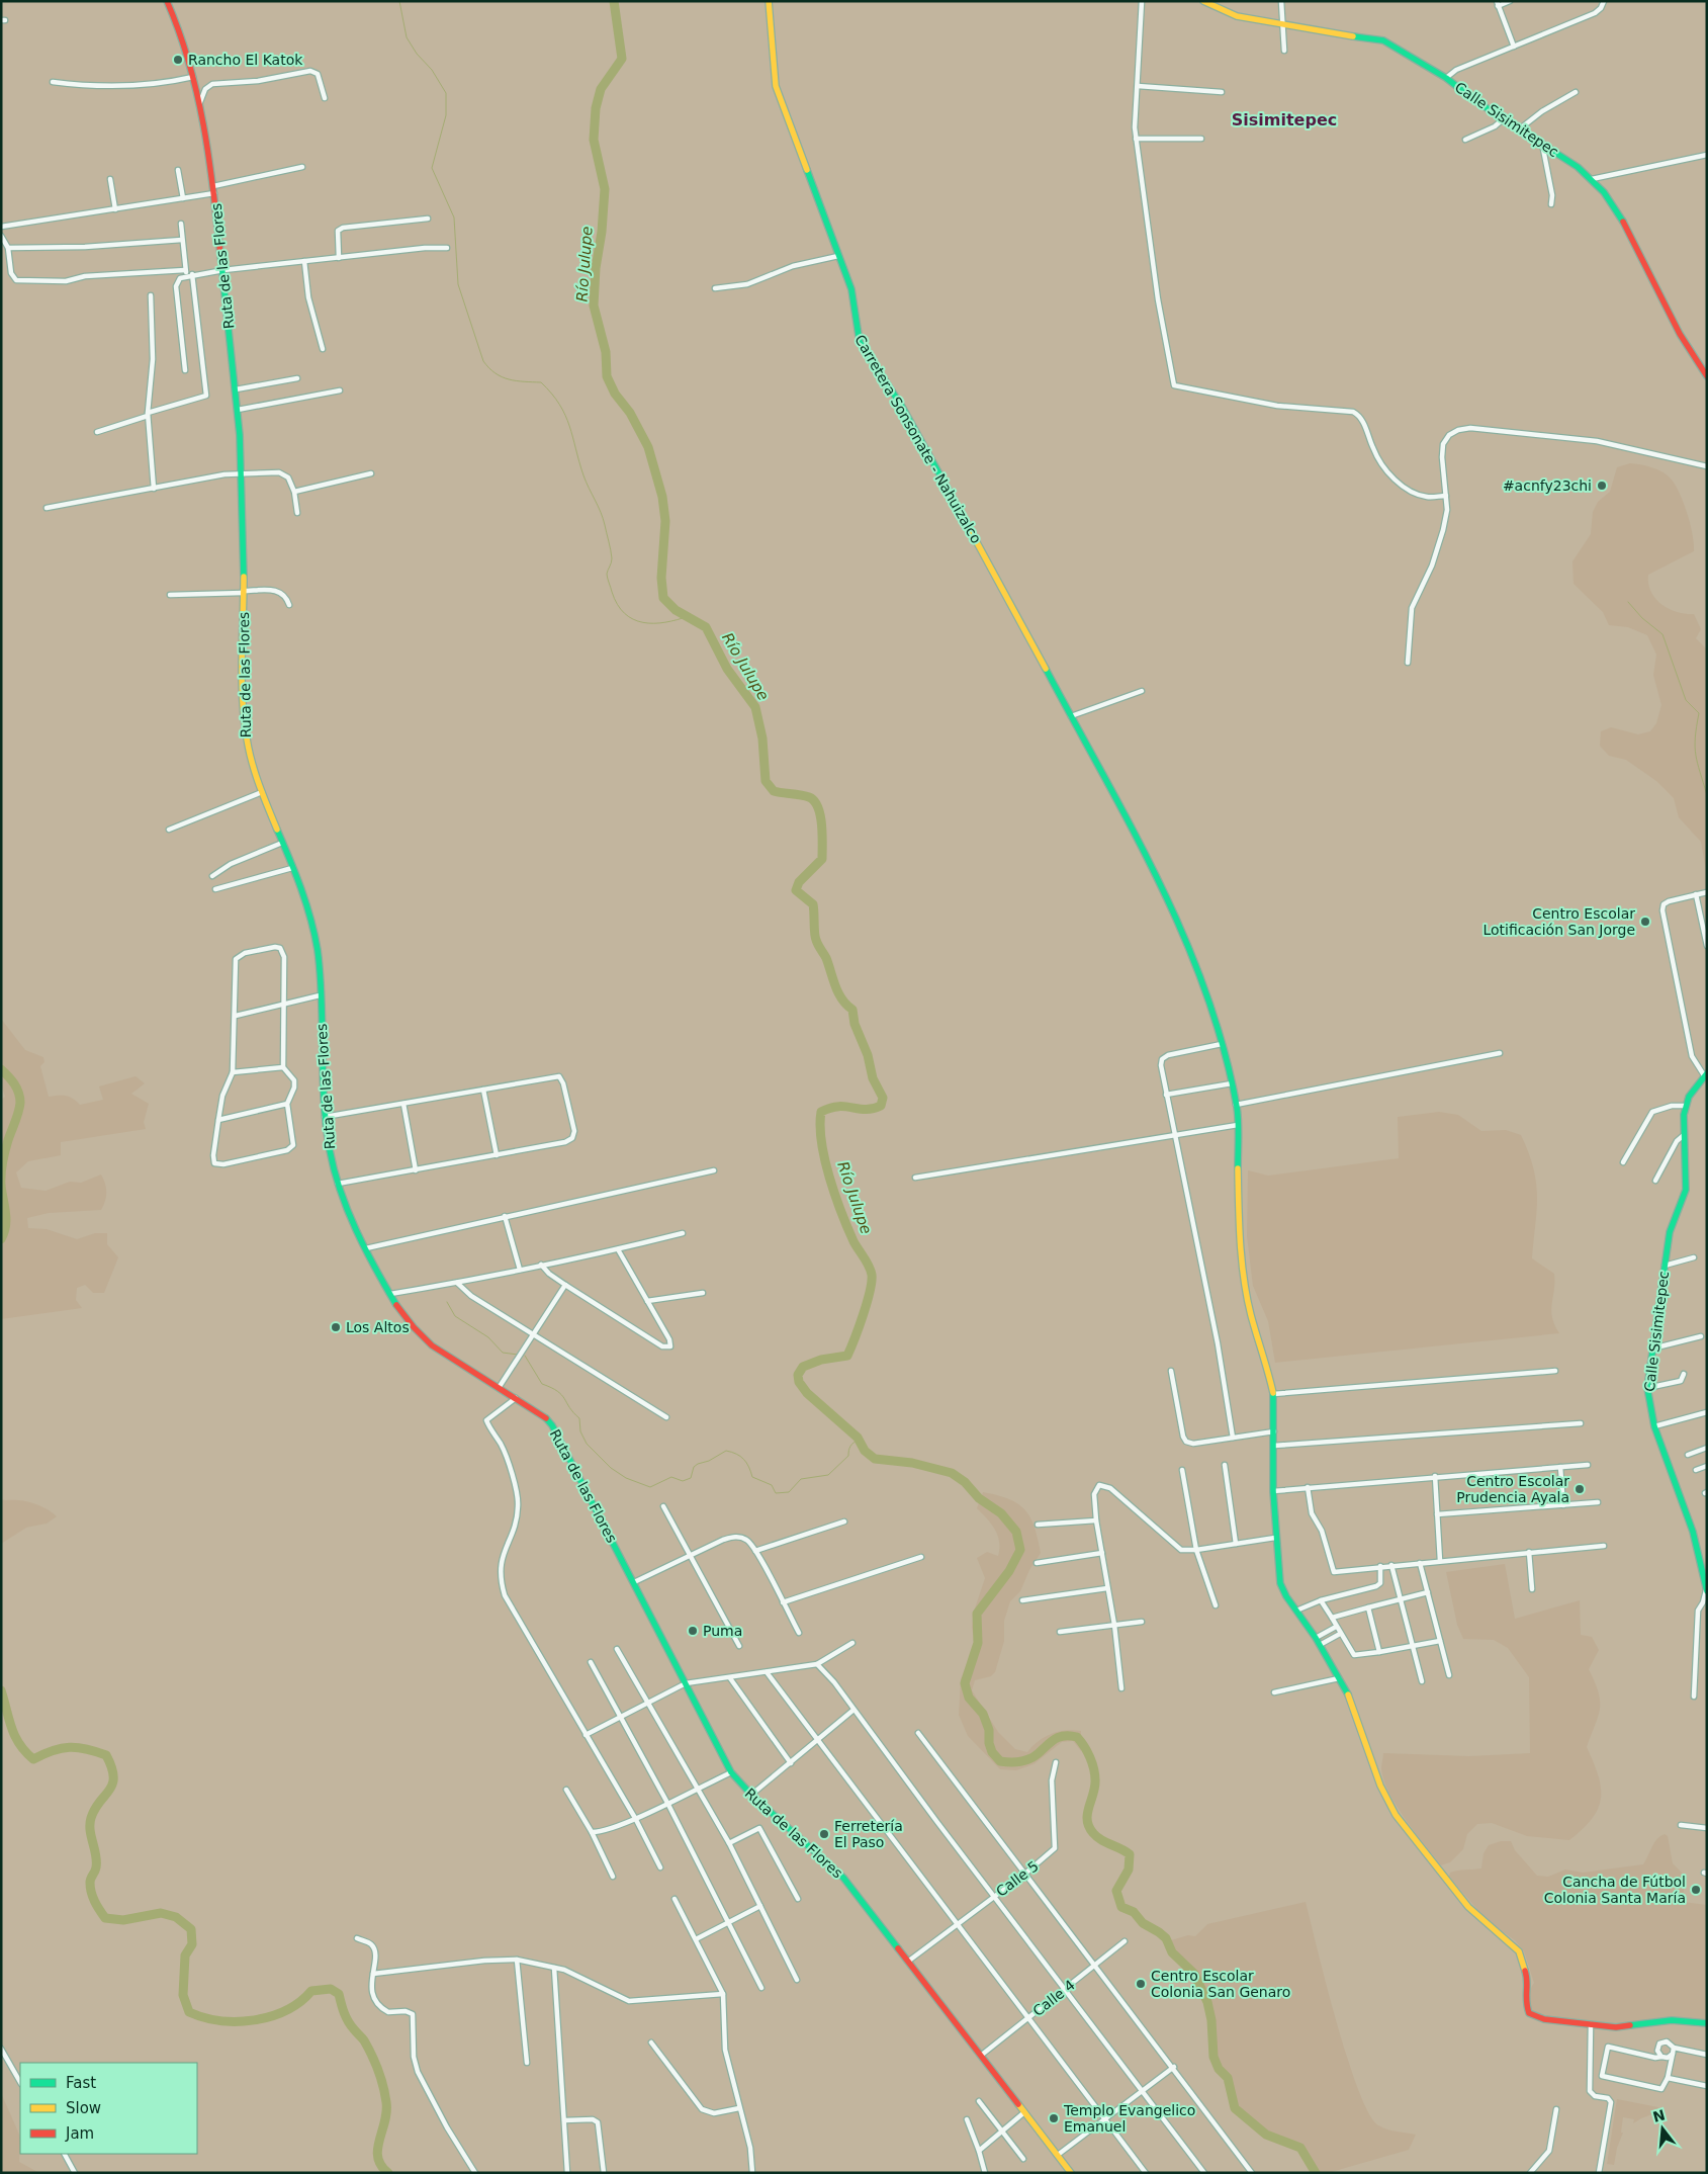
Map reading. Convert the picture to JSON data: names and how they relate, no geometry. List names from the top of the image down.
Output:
{
  "streets": {
    "street": [
      "Calle Sisimitepec",
      "Ruta de las Flores",
      "Carretera Sonsonate - Nahuizalco",
      "Calle 5",
      "Calle 4"
    ]
  },
  "crossings": [
    ["Ruta de las Flores", "Calle 5"],
    ["Ruta de las Flores", "Calle 4"]
  ],
  "districts": ["Sisimitepec"],
  "water": ["Río Julupe"],
  "places": [
    "Rancho El Katok",
    "#acnfy23chi",
    "Centro Escolar Lotificación San Jorge",
    "Los Altos",
    "Centro Escolar Prudencia Ayala",
    "Puma",
    "Ferretería El Paso",
    "Cancha de Fútbol Colonia Santa María",
    "Centro Escolar Colonia San Genaro",
    "Templo Evangelico Emanuel"
  ],
  "legend": ["Fast", "Slow", "Jam"],
  "north": "top"
}
